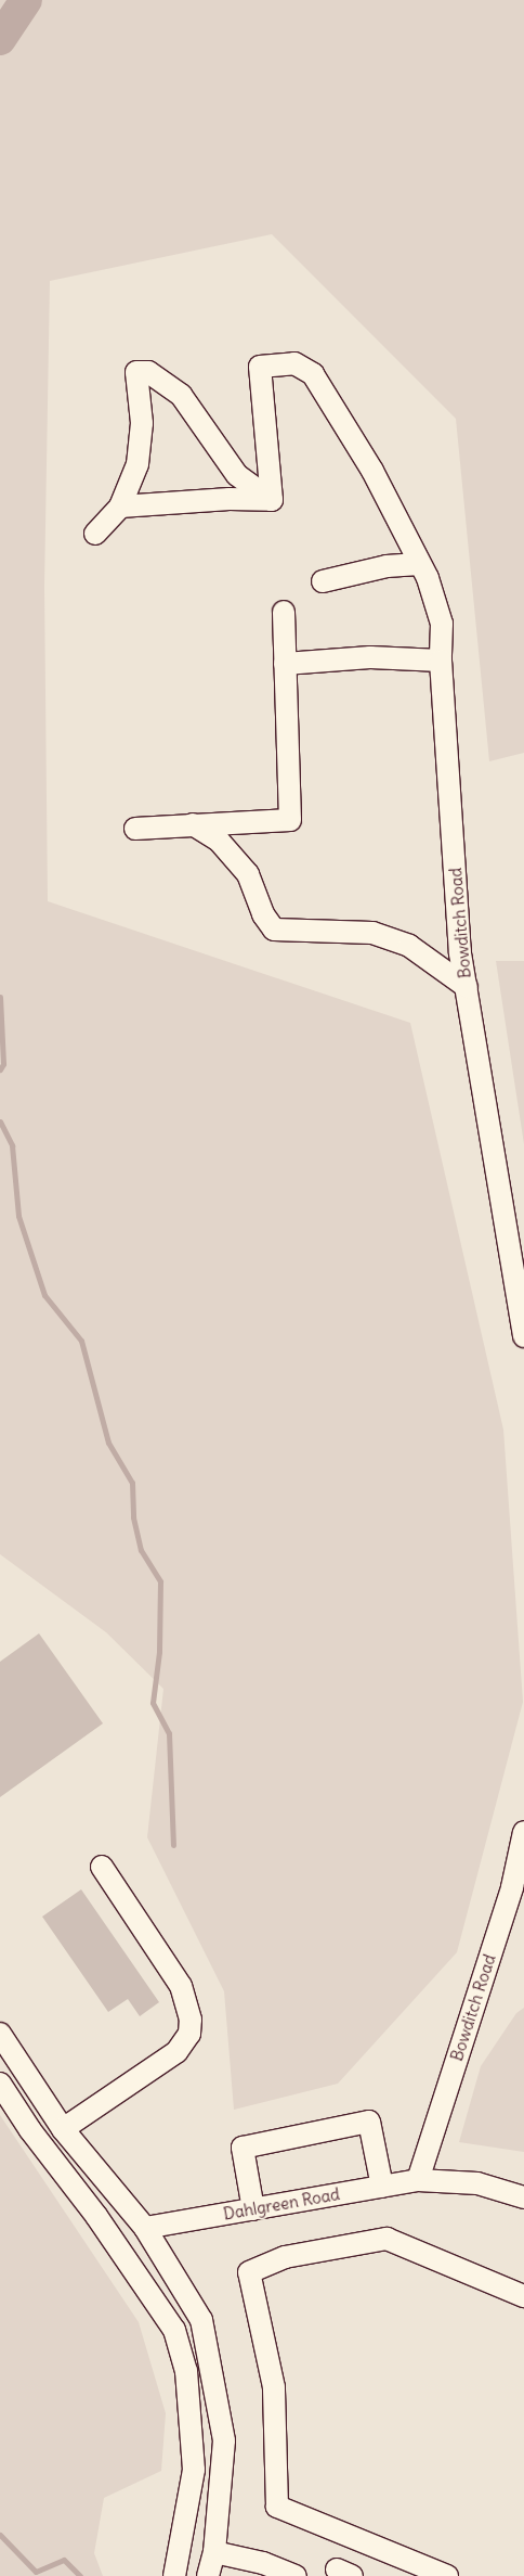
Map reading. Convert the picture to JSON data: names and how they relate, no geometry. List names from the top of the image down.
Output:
{
  "streets": {
    "street": ["Bowditch Road", "Dahlgreen Road"]
  },
  "crossings": [
    ["Bowditch Road", "Dahlgreen Road"]
  ]
}
